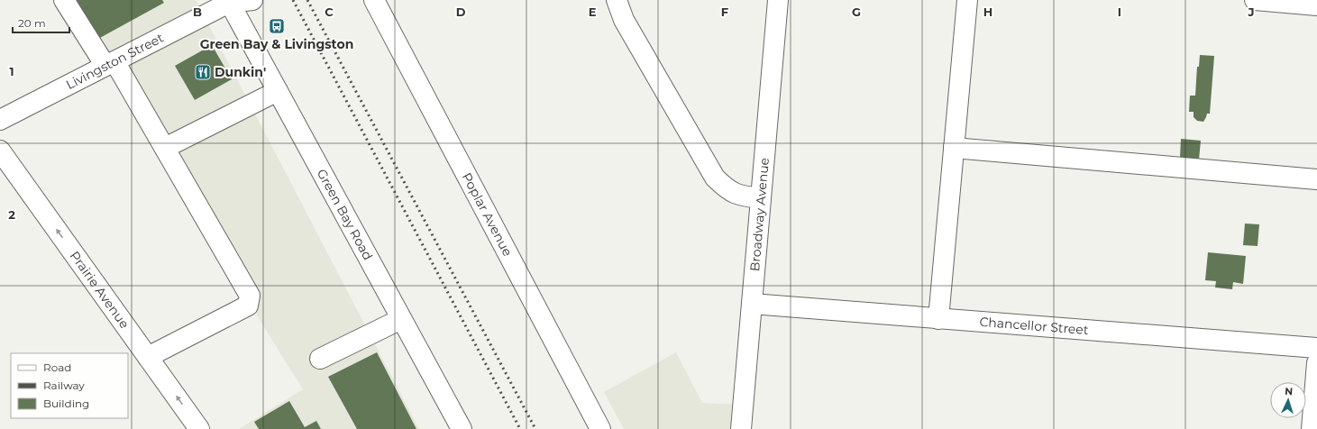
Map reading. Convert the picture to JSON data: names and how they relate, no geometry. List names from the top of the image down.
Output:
{
  "streets": {
    "street": [
      "Livingston Street",
      "Green Bay Road",
      "Poplar Avenue",
      "Broadway Avenue",
      "Prairie Avenue",
      "Chancellor Street"
    ]
  },
  "crossings": [
    ["Livingston Street", "Green Bay Road"],
    ["Broadway Avenue", "Chancellor Street"]
  ],
  "one_way": ["Prairie Avenue"],
  "places": {
    "bus stop": ["Green Bay & Livingston"],
    "restaurant": ["Dunkin'"]
  },
  "legend": ["Road", "Railway", "Building"],
  "scale_bar": "20 m",
  "north": "top",
  "grid": {
    "columns": [
      "B",
      "C",
      "D",
      "E",
      "F",
      "G",
      "H",
      "I",
      "J"
    ],
    "rows": ["1", "2"]
  }
}
